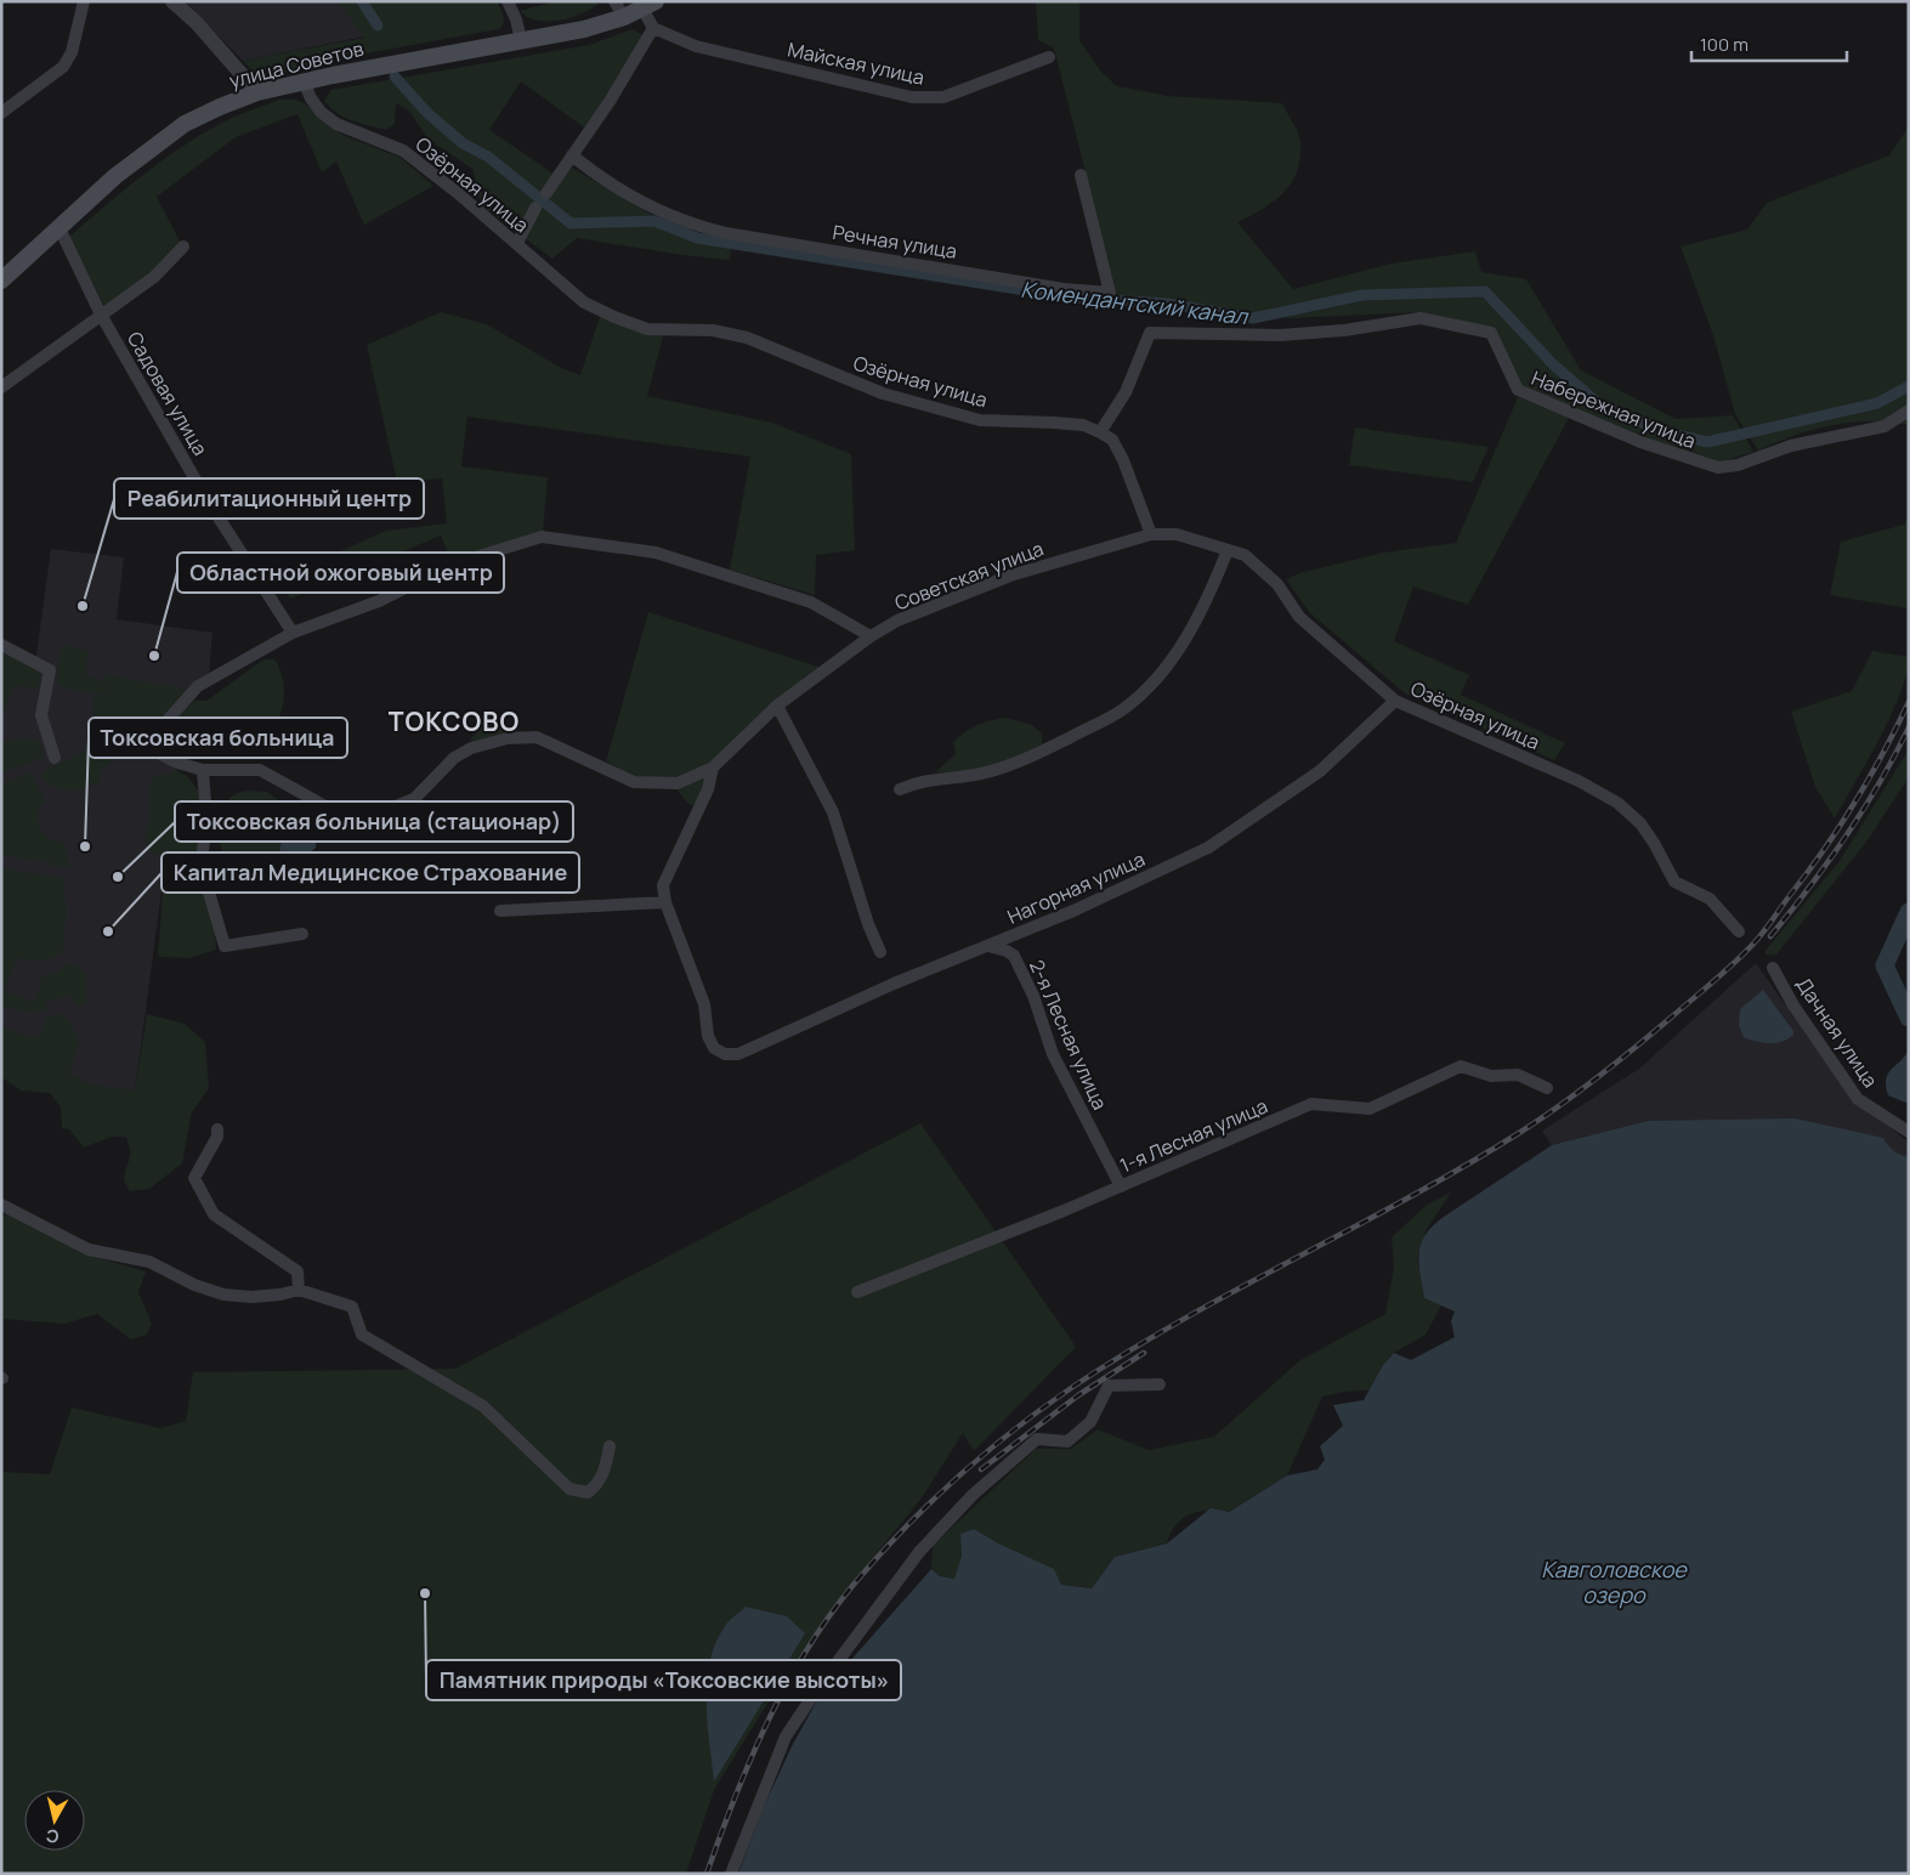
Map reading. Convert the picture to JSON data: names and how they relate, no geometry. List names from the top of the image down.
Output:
{
  "streets": {
    "main road": ["улица Советов"],
    "street": [
      "Майская улица",
      "Озёрная улица",
      "Речная улица",
      "Садовая улица",
      "Набережная улица",
      "Советская улица",
      "Нагорная улица",
      "Дачная улица",
      "2-я Лесная улица",
      "1-я Лесная улица"
    ]
  },
  "crossings": [
    ["улица Советов", "Озёрная улица"],
    ["улица Советов", "Садовая улица"],
    ["Озёрная улица", "Набережная улица"],
    ["Озёрная улица", "Советская улица"],
    ["Озёрная улица", "Нагорная улица"],
    ["Садовая улица", "Советская улица"],
    ["Нагорная улица", "2-я Лесная улица"],
    ["2-я Лесная улица", "1-я Лесная улица"]
  ],
  "districts": ["ТОКСОВО"],
  "water": ["Комендантский канал", "Кавголовское озеро"],
  "places": [
    "Реабилитационный центр",
    "Областной ожоговый центр",
    "Токсовская больница",
    "Токсовская больница (стационар)",
    "Капитал Медицинское Страхование",
    "Памятник природы «Токсовские высоты»"
  ],
  "scale_bar": "100 m",
  "north": "bottom"
}
